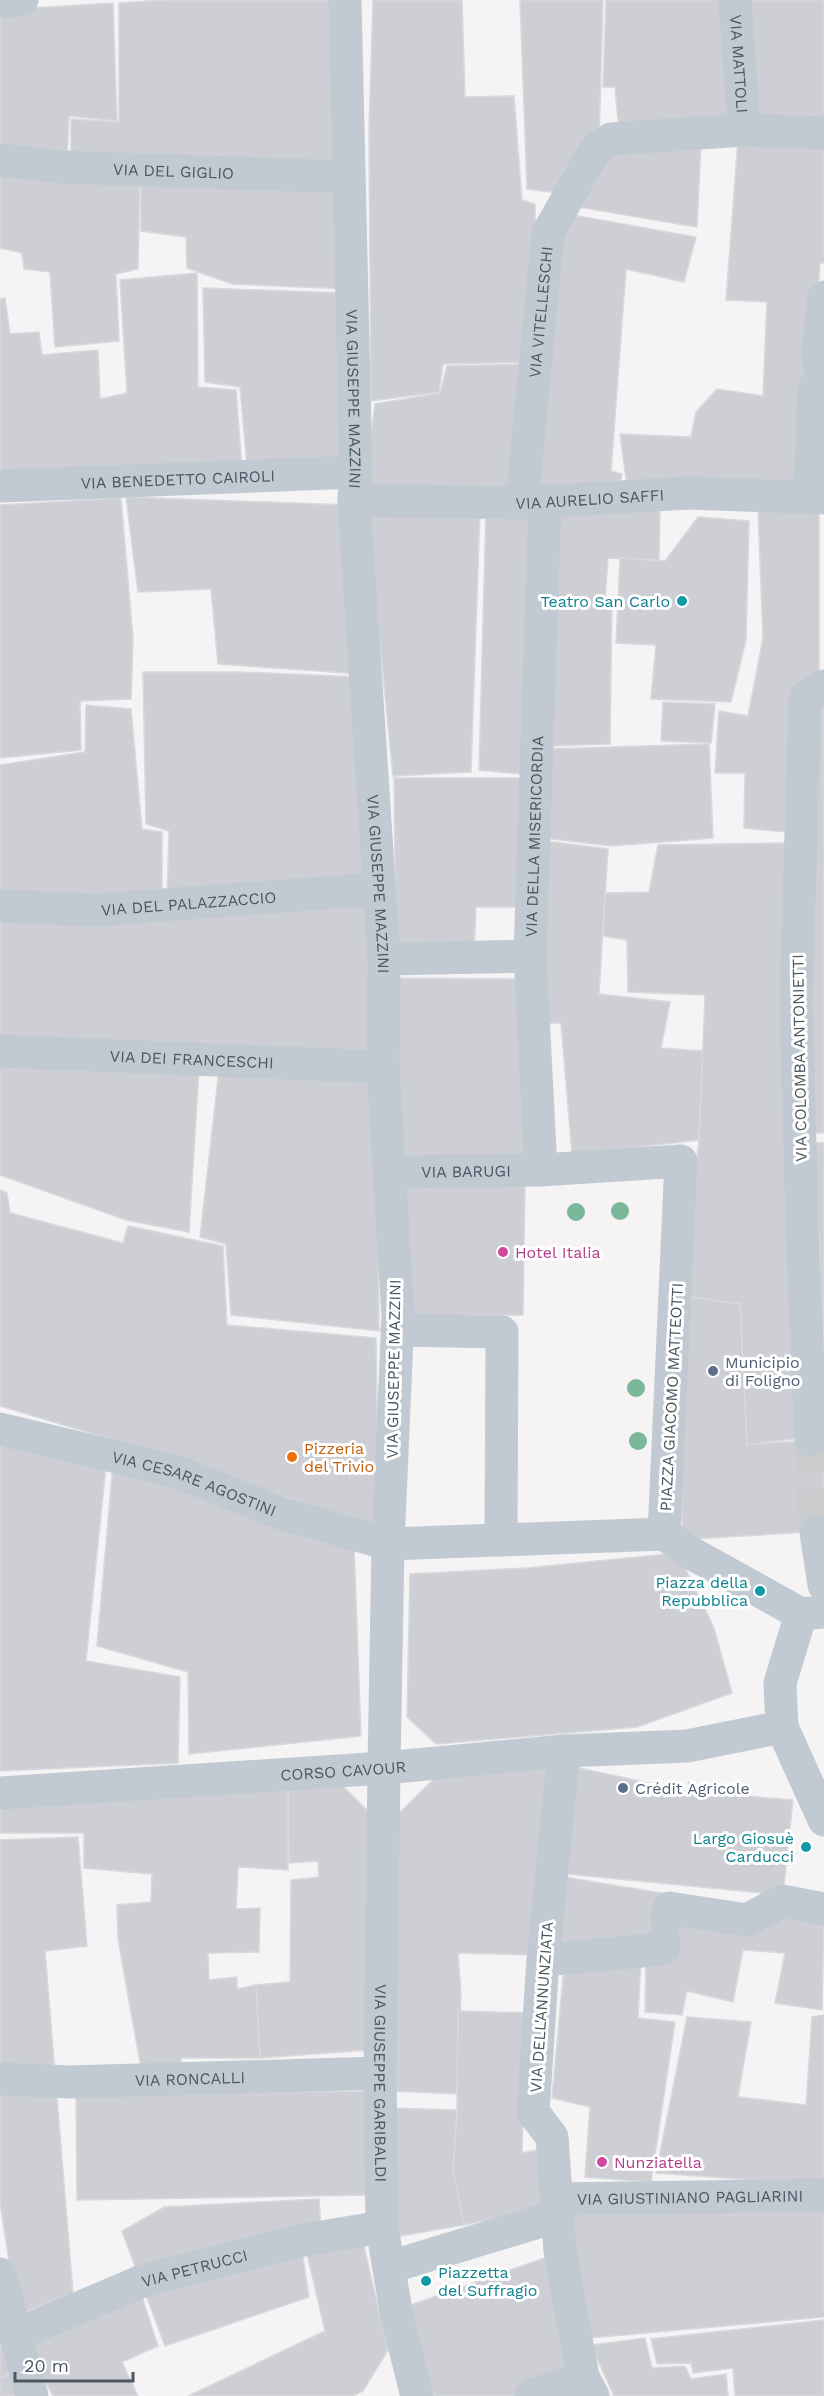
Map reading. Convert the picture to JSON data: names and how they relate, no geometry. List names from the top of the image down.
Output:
{
  "streets": {
    "street": [
      "VIA MATTOLI",
      "VIA DEL GIGLIO",
      "VIA VITELLESCHI",
      "VIA GIUSEPPE MAZZINI",
      "VIA BENEDETTO CAIROLI",
      "VIA AURELIO SAFFI",
      "VIA DELLA MISERICORDIA",
      "VIA DEL PALAZZACCIO",
      "VIA COLOMBA ANTONIETTI",
      "VIA DEI FRANCESCHI",
      "VIA BARUGI",
      "PIAZZA GIACOMO MATTEOTTI",
      "VIA CESARE AGOSTINI",
      "CORSO CAVOUR",
      "VIA DELL'ANNUNZIATA",
      "VIA RONCALLI",
      "VIA GIUSEPPE GARIBALDI",
      "VIA GIUSTINIANO PAGLIARINI",
      "VIA PETRUCCI"
    ]
  },
  "crossings": [
    ["VIA MATTOLI", "VIA VITELLESCHI"],
    ["VIA DEL GIGLIO", "VIA GIUSEPPE MAZZINI"],
    ["VIA VITELLESCHI", "VIA AURELIO SAFFI"],
    ["VIA VITELLESCHI", "VIA DELLA MISERICORDIA"],
    ["VIA GIUSEPPE MAZZINI", "VIA BENEDETTO CAIROLI"],
    ["VIA GIUSEPPE MAZZINI", "VIA AURELIO SAFFI"],
    ["VIA GIUSEPPE MAZZINI", "VIA DEL PALAZZACCIO"],
    ["VIA GIUSEPPE MAZZINI", "VIA DEI FRANCESCHI"],
    ["VIA GIUSEPPE MAZZINI", "VIA BARUGI"],
    ["VIA GIUSEPPE MAZZINI", "PIAZZA GIACOMO MATTEOTTI"],
    ["VIA GIUSEPPE MAZZINI", "VIA CESARE AGOSTINI"],
    ["VIA GIUSEPPE MAZZINI", "CORSO CAVOUR"],
    ["VIA GIUSEPPE MAZZINI", "VIA GIUSEPPE GARIBALDI"],
    ["VIA BENEDETTO CAIROLI", "VIA AURELIO SAFFI"],
    ["VIA AURELIO SAFFI", "VIA DELLA MISERICORDIA"],
    ["VIA DELLA MISERICORDIA", "VIA BARUGI"],
    ["VIA DELLA MISERICORDIA", "PIAZZA GIACOMO MATTEOTTI"],
    ["VIA BARUGI", "PIAZZA GIACOMO MATTEOTTI"],
    ["PIAZZA GIACOMO MATTEOTTI", "VIA CESARE AGOSTINI"],
    ["CORSO CAVOUR", "VIA DELL'ANNUNZIATA"],
    ["CORSO CAVOUR", "VIA GIUSEPPE GARIBALDI"],
    ["VIA DELL'ANNUNZIATA", "VIA GIUSTINIANO PAGLIARINI"],
    ["VIA RONCALLI", "VIA GIUSEPPE GARIBALDI"],
    ["VIA GIUSEPPE GARIBALDI", "VIA PETRUCCI"]
  ],
  "places": [
    "Teatro San Carlo",
    "Hotel Italia",
    "Municipio di Foligno",
    "Pizzeria del Trivio",
    "Piazza della Repubblica",
    "Crédit Agricole",
    "Largo Giosuè Carducci",
    "Nunziatella",
    "Piazzetta del Suffragio"
  ],
  "scale_bar": "20 m"
}
